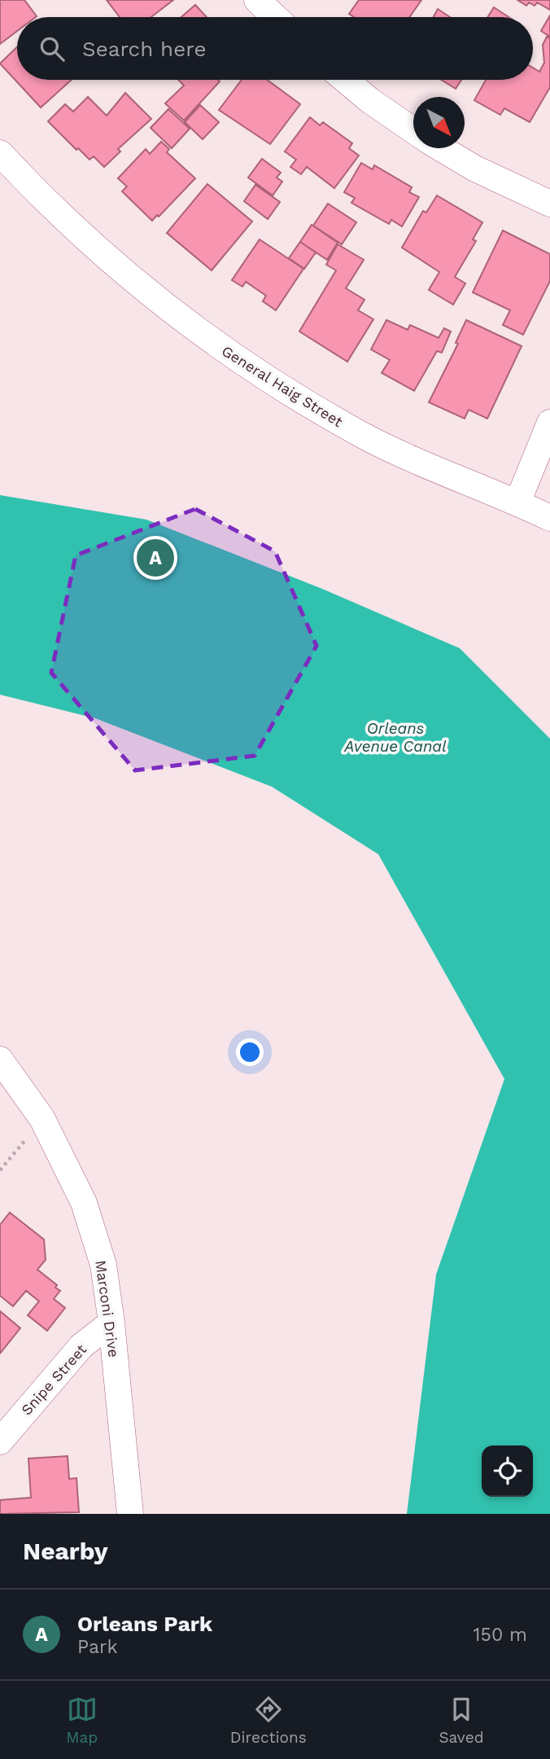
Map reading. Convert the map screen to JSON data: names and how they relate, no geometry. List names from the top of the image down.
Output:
{
  "streets": {
    "street": ["General Haig Street", "Marconi Drive", "Snipe Street"]
  },
  "crossings": [
    ["Marconi Drive", "Snipe Street"]
  ],
  "water": ["Orleans Avenue Canal"],
  "north": "bottom right",
  "page": {
    "search": "Search here",
    "pins": "A",
    "heading": "Nearby",
    "list": [
      {
        "mark": "A",
        "name": "Orleans Park",
        "note": "Park",
        "value": "150 m"
      }
    ],
    "nav": ["Map", "Directions", "Saved"]
  }
}
